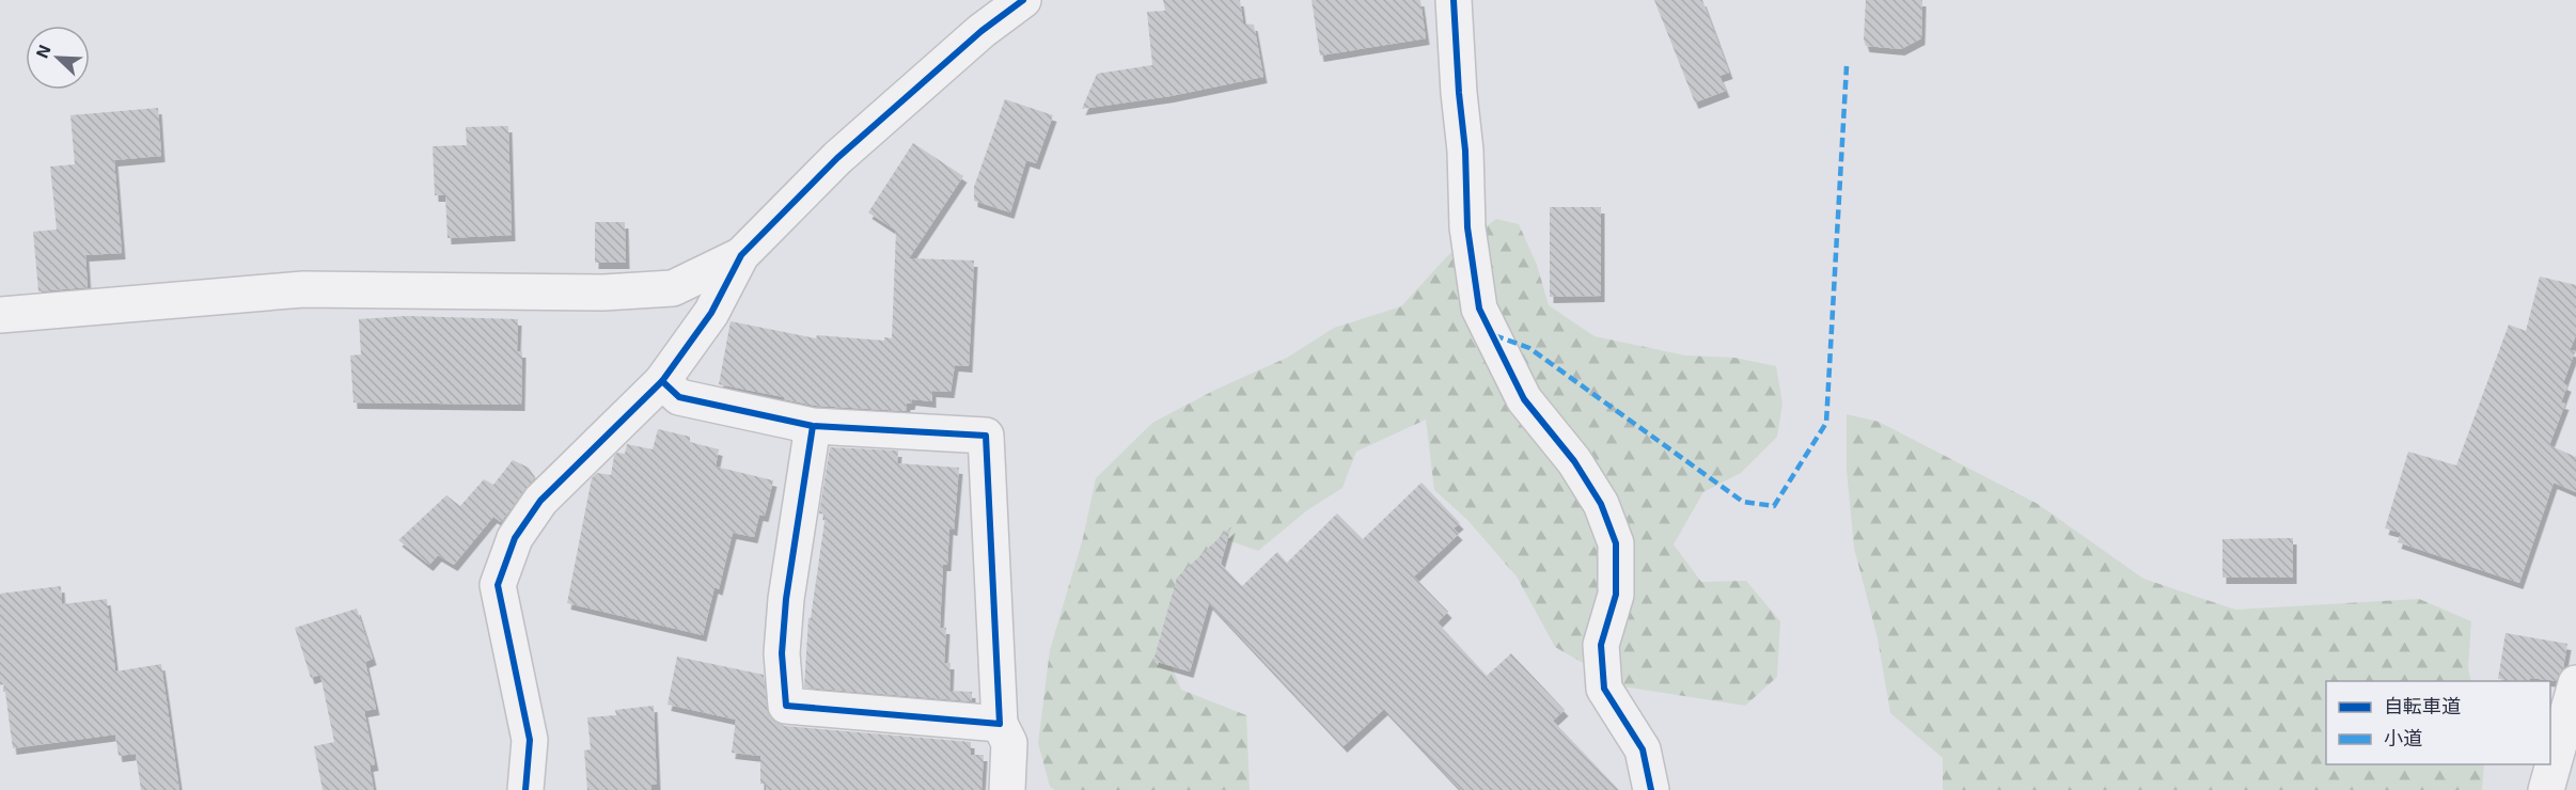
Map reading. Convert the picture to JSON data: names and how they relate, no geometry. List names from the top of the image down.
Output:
{
  "legend": ["自転車道", "小道"],
  "north": "top left"
}
